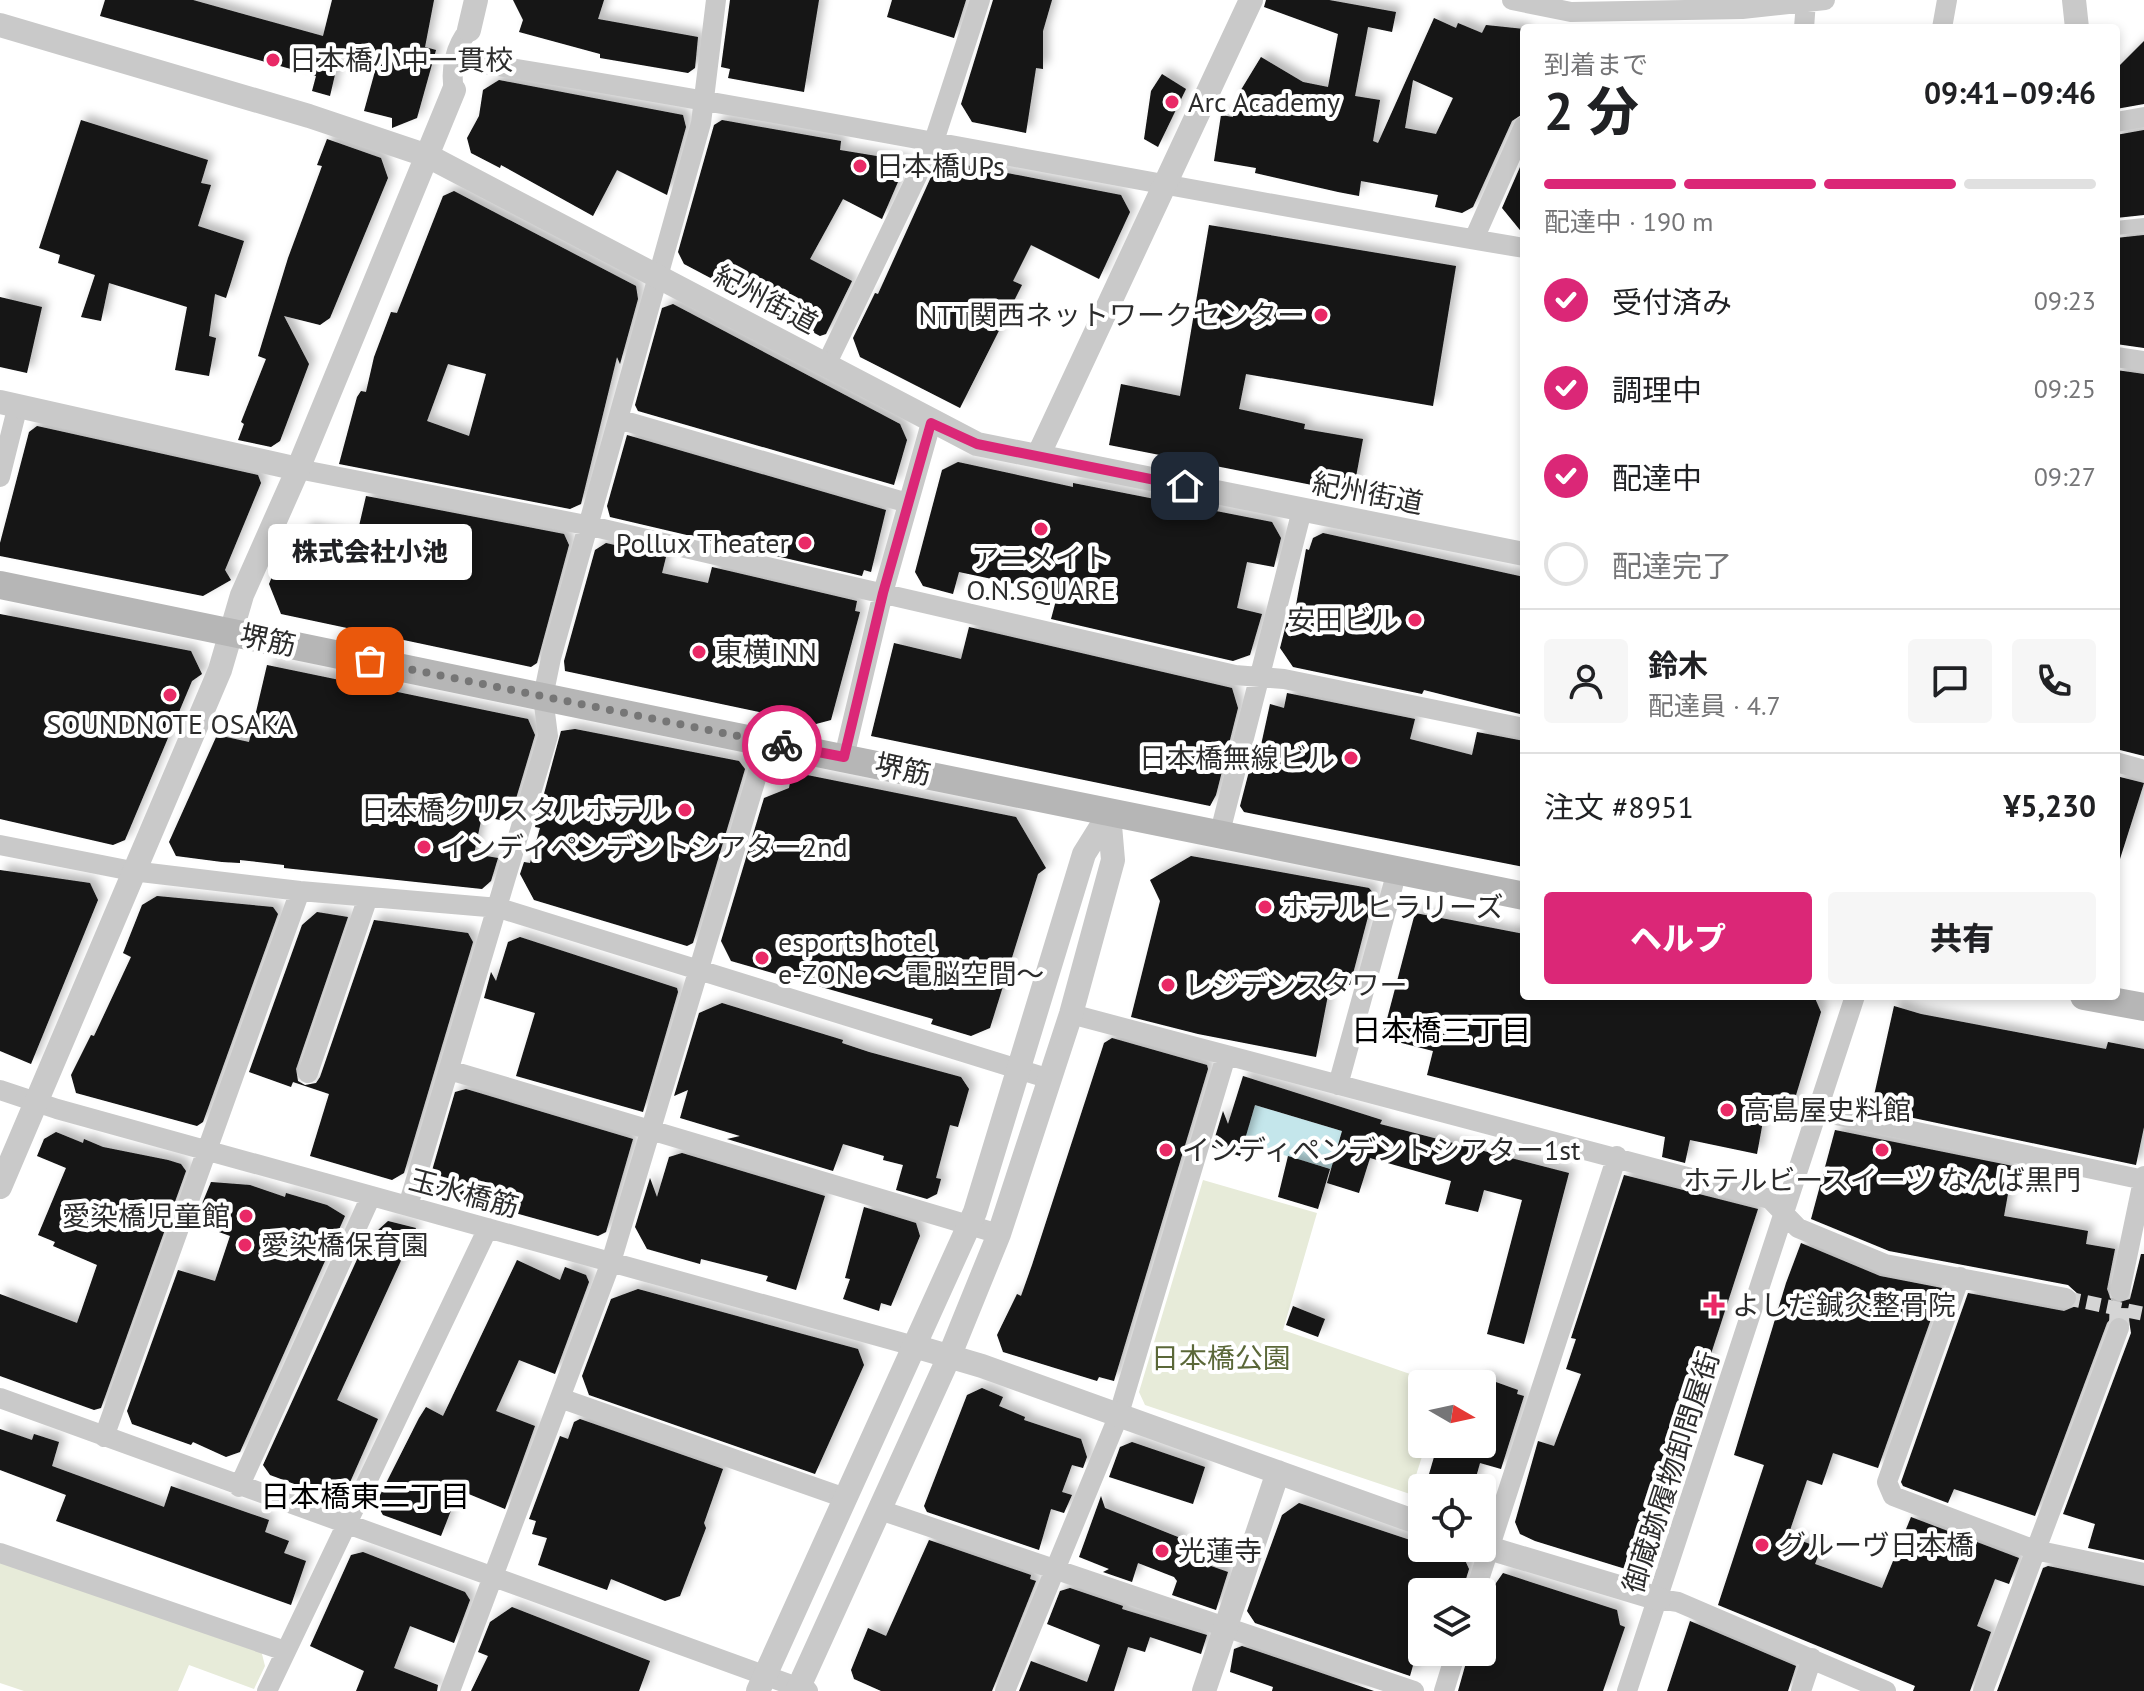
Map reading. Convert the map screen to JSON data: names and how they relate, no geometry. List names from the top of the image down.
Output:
{
  "streets": {
    "main road": ["堺筋"],
    "street": ["紀州街道", "玉水橋筋", "御蔵跡履物卸問屋街"]
  },
  "districts": ["日本橋三丁目", "日本橋東二丁目"],
  "parks": ["日本橋公園"],
  "places": {
    "other": [
      "日本橋小中一貫校",
      "Arc Academy",
      "日本橋UPs",
      "NTT関西ネットワークセンター",
      "アニメイト O.N.SQUARE",
      "Pollux Theater",
      "安田ビル",
      "東横INN",
      "株式会社小池",
      "SOUNDNOTE OSAKA",
      "日本橋無線ビル",
      "日本橋クリスタルホテル",
      "インディペンデントシアター2nd",
      "ホテルヒラリーズ",
      "esports hotel e-ZONe ～電脳空間～",
      "レジデンスタワー",
      "高島屋史料館",
      "インディペンデントシアター1st",
      "ホテルビースイーツ なんば黒門",
      "愛染橋児童館",
      "愛染橋保育園",
      "グルーヴ日本橋",
      "光蓮寺"
    ],
    "health": ["よしだ鍼灸整骨院"]
  },
  "north": "right",
  "page": {
    "heading": ["2 分", "到着まで", "09:41–09:46"],
    "panel": [
      "鈴木",
      "配達員 · 4.7",
      "注文 #8951",
      "¥5,230"
    ],
    "bar": "配達中 · 190 m",
    "list": [
      ["受付済み", "09:23"],
      ["調理中", "09:25"],
      ["配達中", "09:27"],
      "配達完了"
    ],
    "bubble": "株式会社小池",
    "buttons": ["ヘルプ", "共有"]
  }
}
